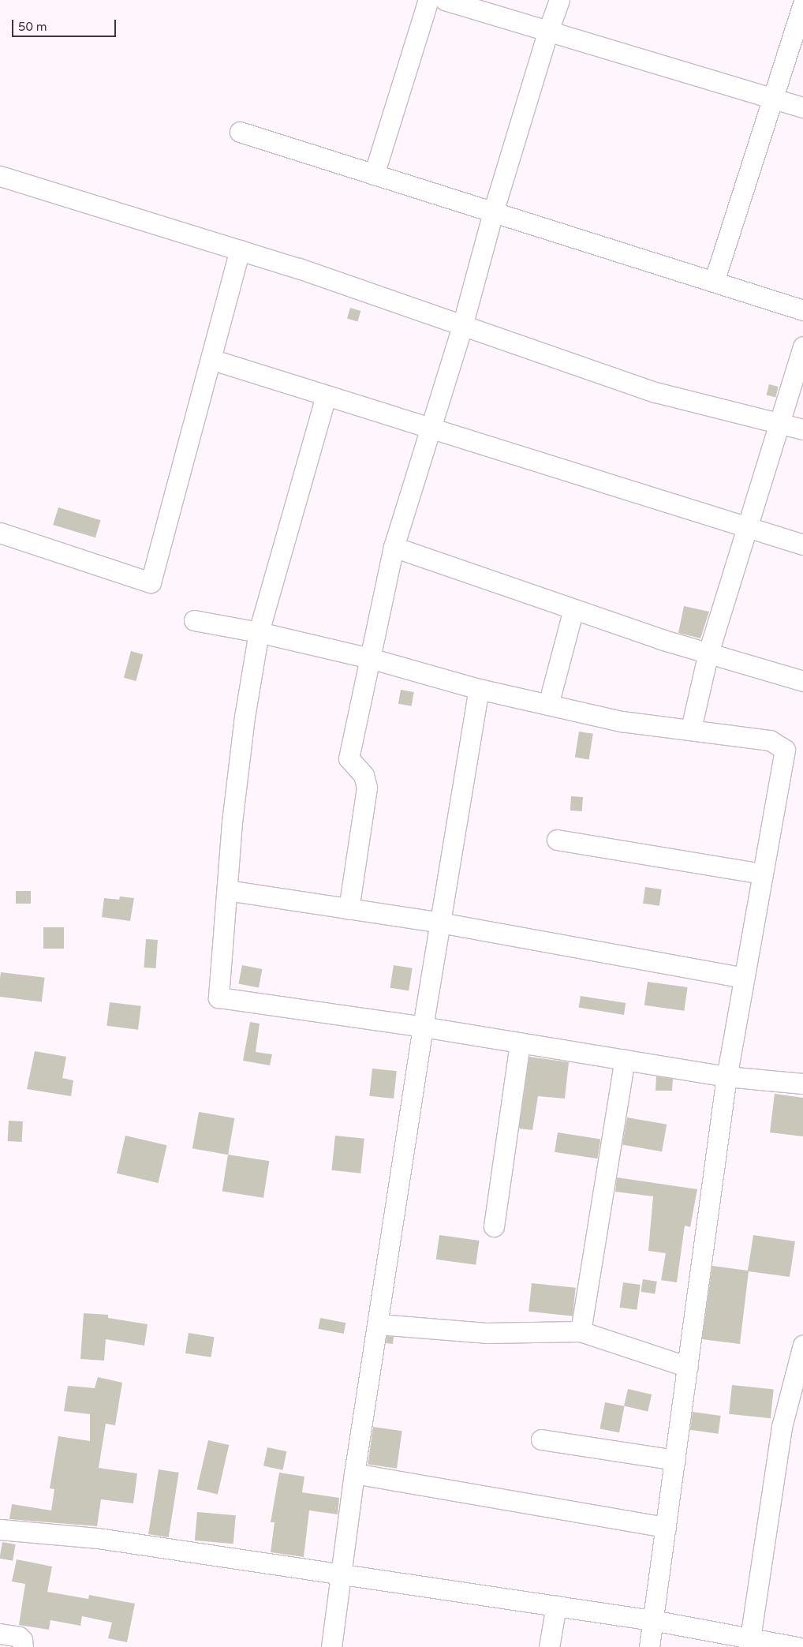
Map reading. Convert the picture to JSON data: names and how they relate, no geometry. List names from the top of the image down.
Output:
{
  "scale_bar": "50 m"
}
